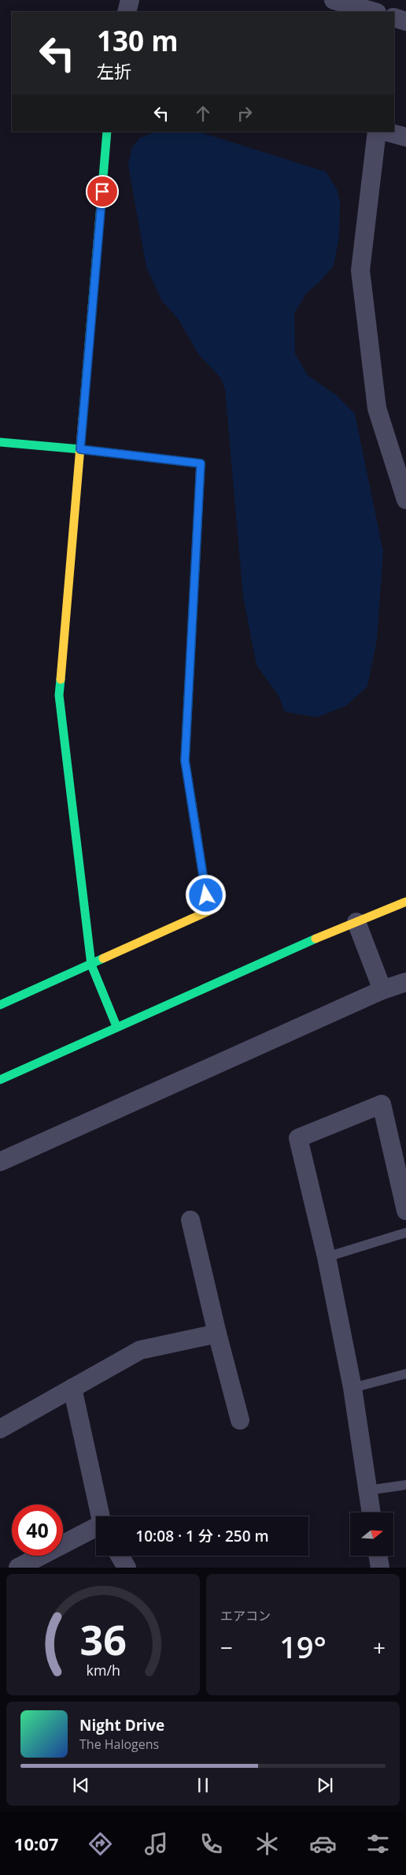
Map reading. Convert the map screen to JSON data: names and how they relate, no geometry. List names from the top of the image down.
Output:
{
  "north": "right",
  "page": {
    "turn": ["130 m", "左折"],
    "limit": "40",
    "trip": "10:08 · 1 分 · 250 m",
    "tile": "エアコン",
    "heat": ["−", "19°", "+"],
    "song": ["Night Drive", "The Halogens"],
    "tabs": "10:07",
    "gauge": ["36", "km/h"]
  }
}
